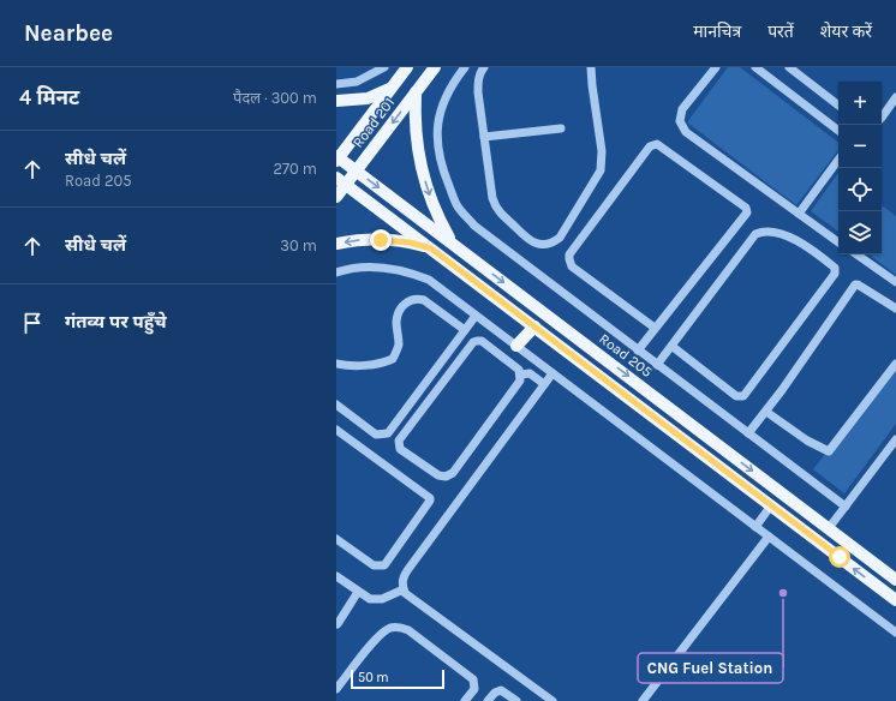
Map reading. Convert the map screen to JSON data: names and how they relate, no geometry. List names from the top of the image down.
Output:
{
  "streets": {
    "main road": ["Road 201", "Road 205"]
  },
  "crossings": [
    ["Road 201", "Road 205"]
  ],
  "places": ["CNG Fuel Station"],
  "scale_bar": "50 m",
  "page": {
    "header": "Nearbee",
    "nav": ["मानचित्र", "परतें", "शेयर करें"],
    "heading": ["4 मिनट", "पैदल · 300 m"],
    "map_buttons": ["+", "−"],
    "list": [
      ["सीधे चलें", "Road 205", "270 m"],
      ["सीधे चलें", "30 m"],
      "गंतव्य पर पहुँचे"
    ],
    "scale": "50 m"
  }
}
